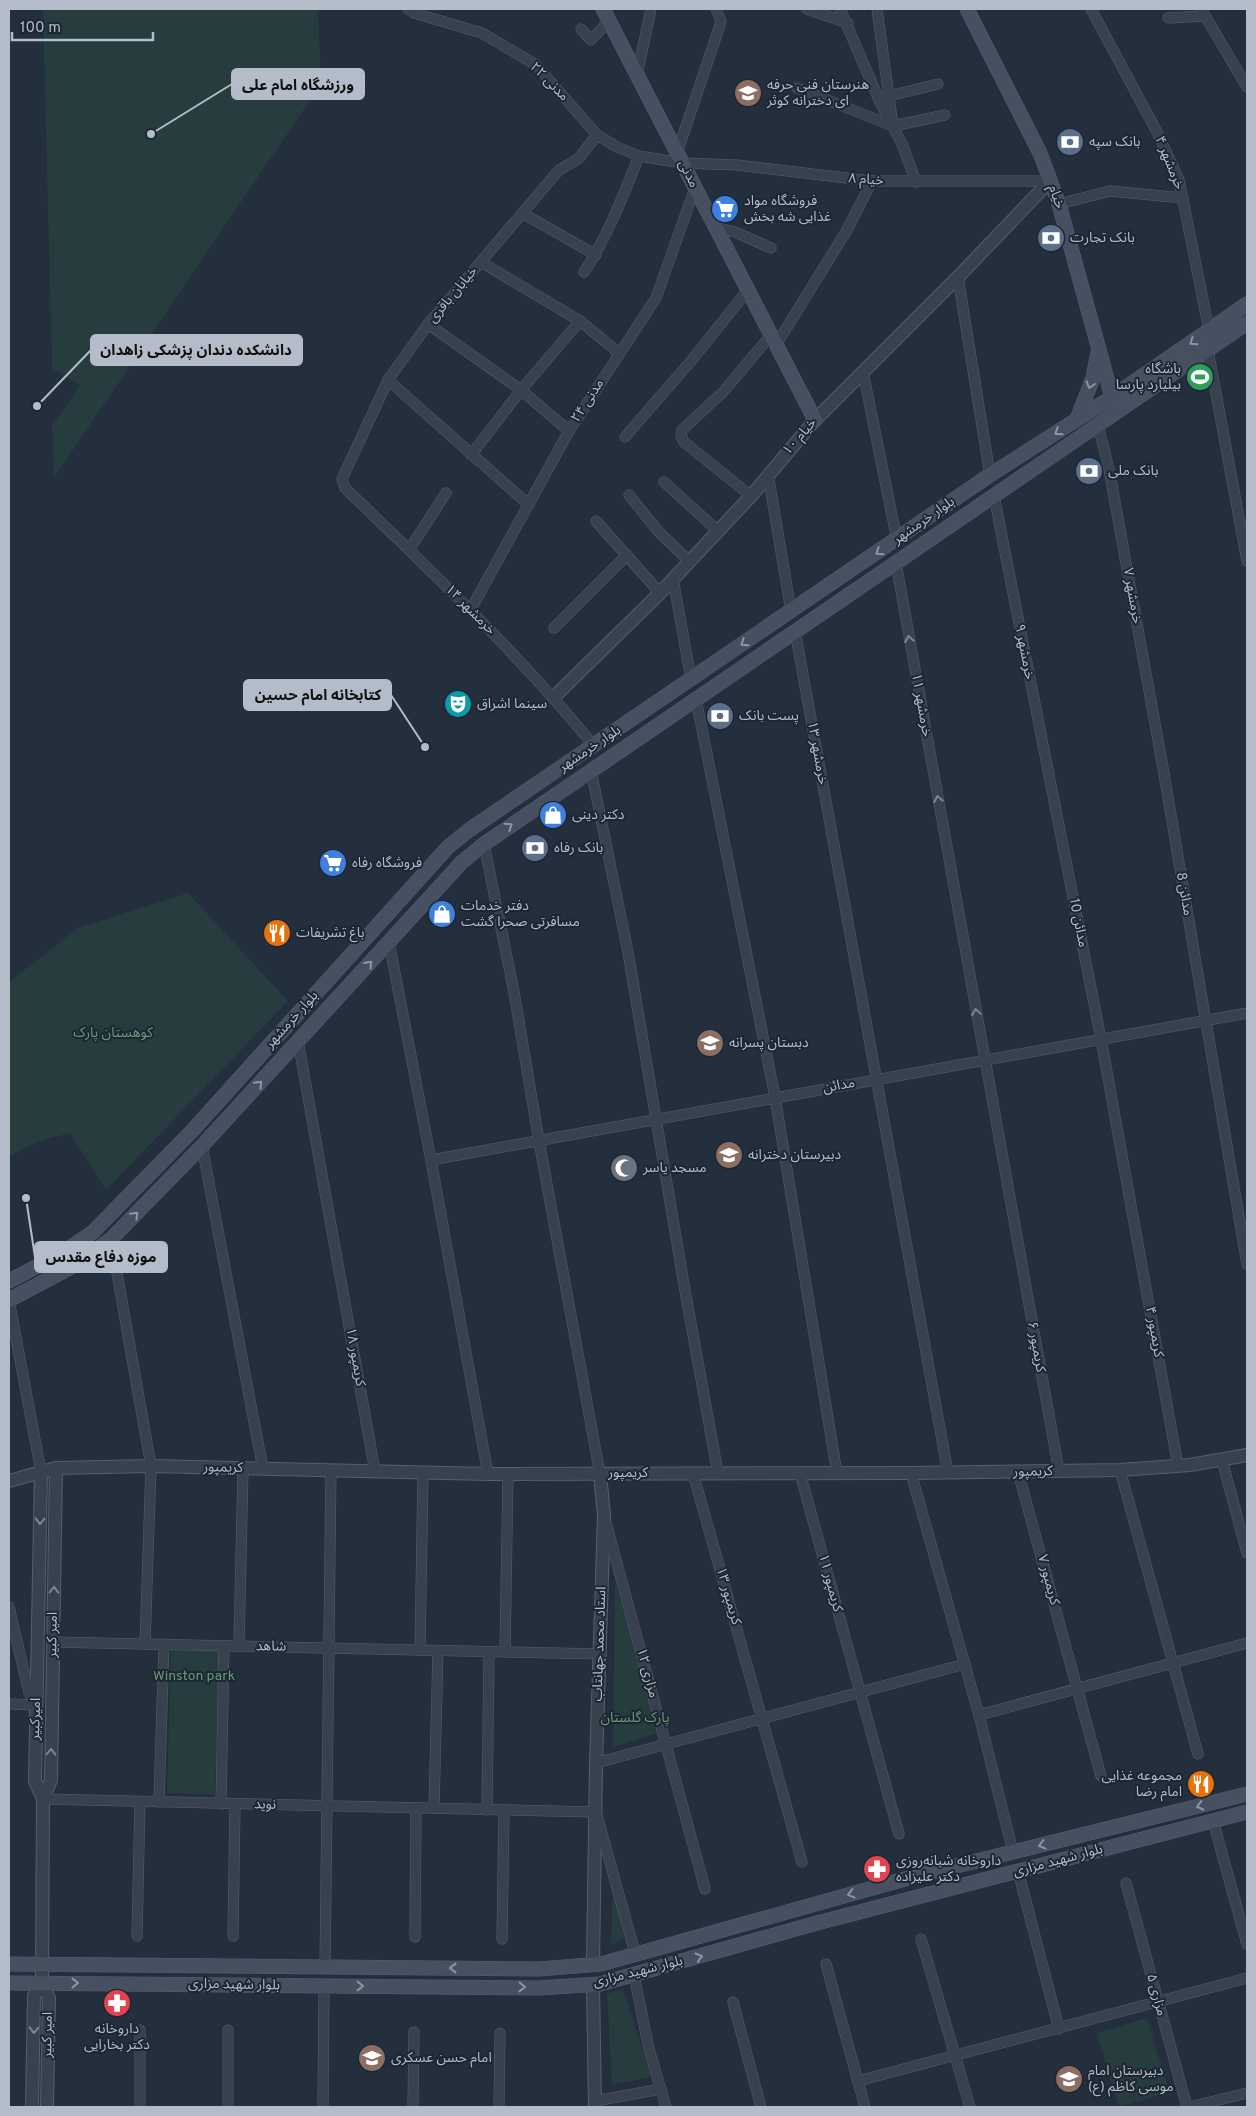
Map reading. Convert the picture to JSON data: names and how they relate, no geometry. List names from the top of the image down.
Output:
{
  "streets": {
    "main road": [
      "مدنی",
      "خیام",
      "بلوار خرمشهر",
      "بلوار شهید مزاری"
    ],
    "street": [
      "مدنی ۲۲",
      "خرمشهر ۴",
      "خیام ۸",
      "خیابان باقری",
      "مدنی ۲۴",
      "خیام ۱۰",
      "خرمشهر ۷",
      "خرمشهر ۱۴",
      "خرمشهر ۹",
      "خرمشهر ۱۱",
      "خرمشهر ۱۳",
      "مدائن 8",
      "مدائن 10",
      "مدائن",
      "کریمپور ۴",
      "کریمپور ۶",
      "کریمپور ۱۸",
      "کریمپور",
      "کریمپور ۷",
      "کریمپور ۱۱",
      "کریمپور ۱۳",
      "امیر کبیر",
      "استاد محمد جهانتاب",
      "شاهد",
      "مزاری ۱۲",
      "امیرکبیر",
      "نوید",
      "مزاری ۵"
    ]
  },
  "crossings": [
    ["مدنی ۲۲", "مدنی"],
    ["مدنی ۲۲", "خیام ۸"],
    ["مدنی ۲۲", "خیابان باقری"],
    ["خرمشهر ۴", "بلوار خرمشهر"],
    ["مدنی", "خیام ۸"],
    ["مدنی", "مدنی ۲۴"],
    ["مدنی", "خیام ۱۰"],
    ["خیام ۸", "خیام"],
    ["خیام ۸", "خیام ۱۰"],
    ["خیام", "خیام ۱۰"],
    ["خیام", "بلوار خرمشهر"],
    ["خیابان باقری", "خرمشهر ۱۴"],
    ["مدنی ۲۴", "خرمشهر ۱۴"],
    ["خیام ۱۰", "خرمشهر ۱۴"],
    ["بلوار خرمشهر", "خرمشهر ۷"],
    ["بلوار خرمشهر", "خرمشهر ۱۴"],
    ["بلوار خرمشهر", "خرمشهر ۹"],
    ["بلوار خرمشهر", "خرمشهر ۱۱"],
    ["بلوار خرمشهر", "خرمشهر ۱۳"],
    ["بلوار خرمشهر", "کریمپور ۱۸"],
    ["خرمشهر ۷", "مدائن 8"],
    ["خرمشهر ۹", "مدائن 10"],
    ["خرمشهر ۱۱", "مدائن"],
    ["خرمشهر ۱۱", "کریمپور ۶"],
    ["خرمشهر ۱۳", "مدائن"],
    ["خرمشهر ۱۳", "کریمپور"],
    ["مدائن 8", "مدائن"],
    ["مدائن 10", "مدائن"],
    ["مدائن 10", "کریمپور ۴"],
    ["مدائن", "کریمپور ۶"],
    ["کریمپور ۴", "کریمپور"],
    ["کریمپور ۶", "کریمپور"],
    ["کریمپور ۱۸", "کریمپور"],
    ["کریمپور", "کریمپور ۷"],
    ["کریمپور", "کریمپور ۱۱"],
    ["کریمپور", "کریمپور ۱۳"],
    ["کریمپور", "امیر کبیر"],
    ["کریمپور", "استاد محمد جهانتاب"],
    ["کریمپور", "امیرکبیر"],
    ["امیر کبیر", "شاهد"],
    ["امیر کبیر", "امیرکبیر"],
    ["امیر کبیر", "نوید"],
    ["امیر کبیر", "بلوار شهید مزاری"],
    ["استاد محمد جهانتاب", "شاهد"],
    ["استاد محمد جهانتاب", "مزاری ۱۲"],
    ["استاد محمد جهانتاب", "نوید"],
    ["استاد محمد جهانتاب", "بلوار شهید مزاری"],
    ["امیرکبیر", "نوید"],
    ["امیرکبیر", "بلوار شهید مزاری"]
  ],
  "one_way": ["خرمشهر ۱۱"],
  "parks": ["کوهستان پارک", "Winston park", "پارک گلستان"],
  "places": {
    "school or university": [
      "هنرستان فنی حرفه ای دخترانه کوثر",
      "دبستان پسرانه",
      "دبیرستان دخترانه",
      "امام حسن عسکری",
      "دبیرستان امام موسی کاظم (ع)"
    ],
    "other": [
      "ورزشگاه امام علی",
      "دانشکده دندان پزشکی زاهدان",
      "کتابخانه امام حسین",
      "موزه دفاع مقدس"
    ],
    "bank": [
      "بانک سپه",
      "بانک تجارت",
      "بانک ملی",
      "پست بانک",
      "بانک رفاه"
    ],
    "supermarket": ["فروشگاه مواد غذایی شه بخش", "فروشگاه رفاه"],
    "sports": ["باشگاه بیلیارد پارسا"],
    "theatre": ["سینما اشراق"],
    "shop": ["دکتر دینی", "دفتر خدمات مسافرتی صحرا گشت"],
    "restaurant": ["باغ تشریفات", "مجموعه غذایی امام رضا"],
    "mosque": ["مسجد یاسر"],
    "pharmacy": ["داروخانه شبانه‌روزی دکتر علیزاده", "داروخانه دکتر بخارایی"]
  },
  "scale_bar": "100 m"
}
